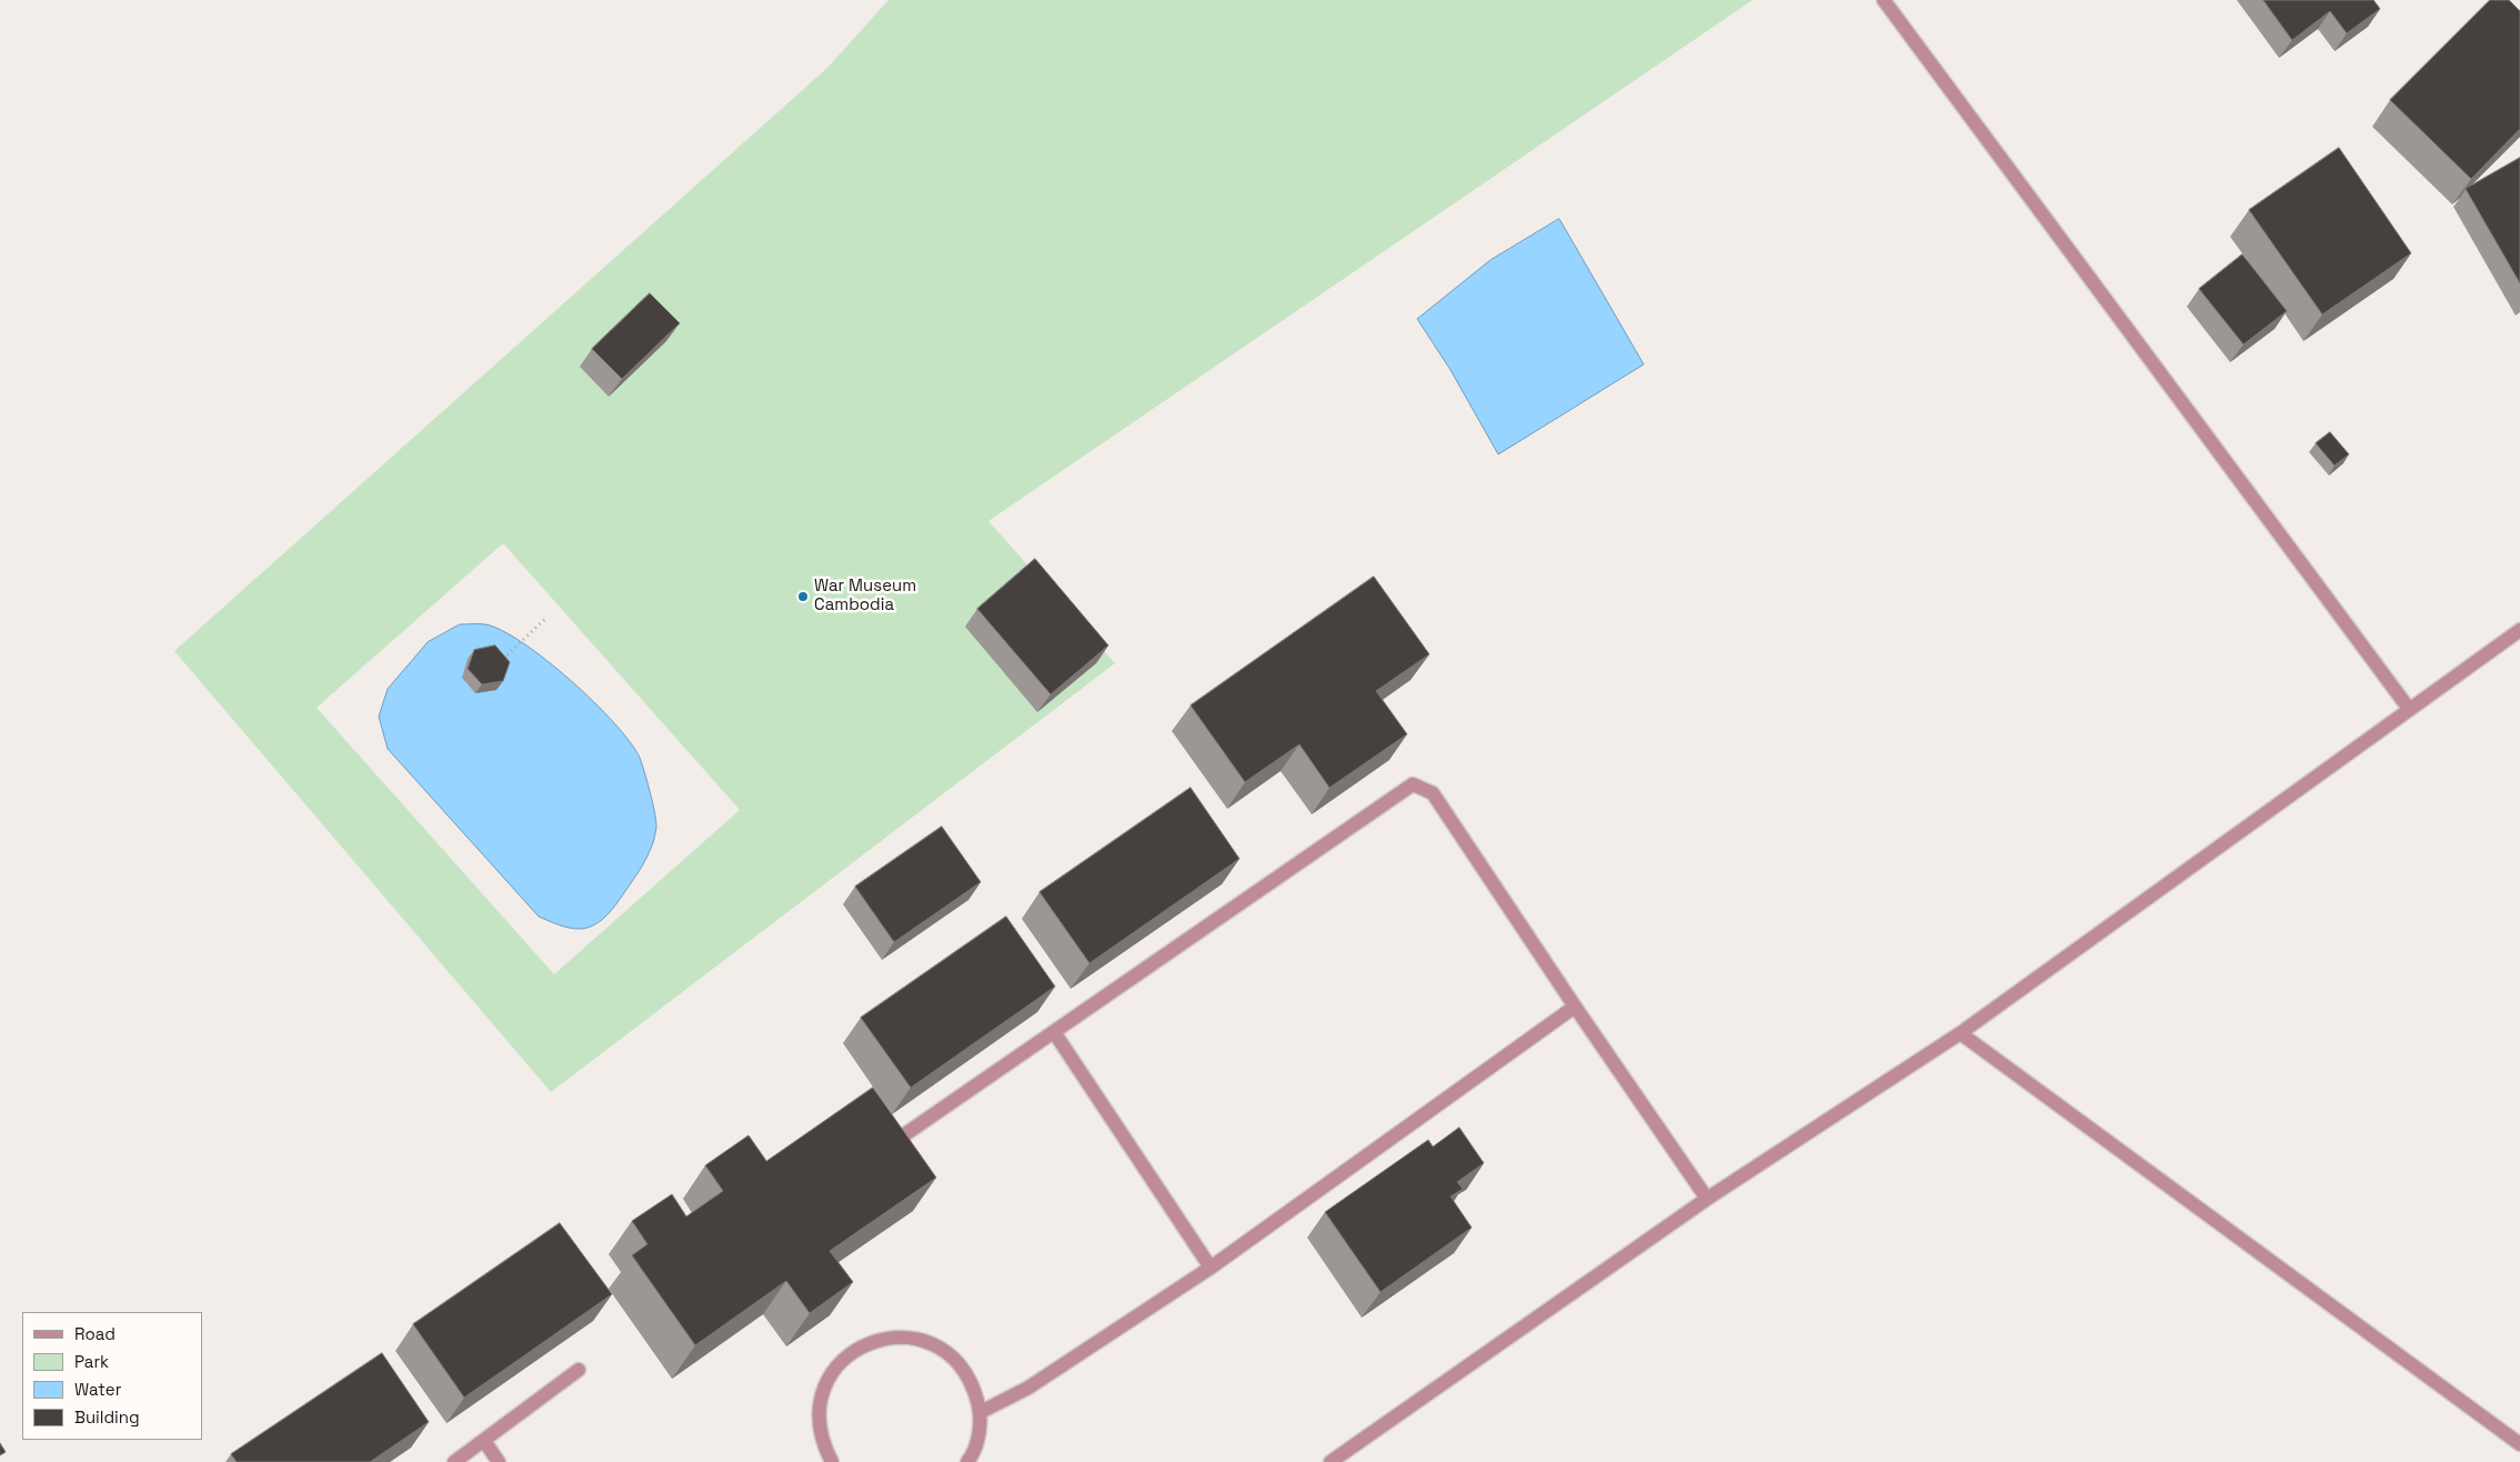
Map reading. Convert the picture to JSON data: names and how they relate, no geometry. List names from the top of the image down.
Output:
{
  "places": ["War Museum Cambodia"],
  "legend": [
    "Road",
    "Park",
    "Water",
    "Building"
  ]
}
